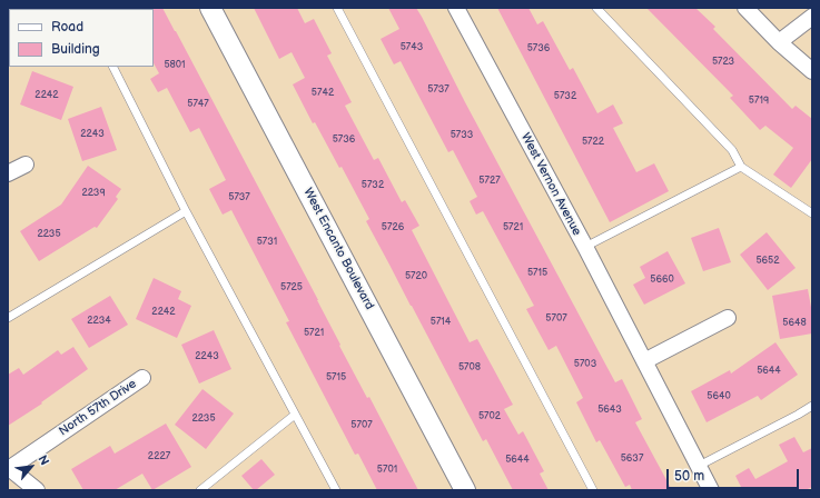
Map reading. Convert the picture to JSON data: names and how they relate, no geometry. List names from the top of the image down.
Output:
{
  "streets": {
    "street": ["West Vernon Avenue", "West Encanto Boulevard", "North 57th Drive"]
  },
  "house_numbers": [
    "5743",
    "5736",
    "5723",
    "5801",
    "5737",
    "5742",
    "2242",
    "5732",
    "5719",
    "5747",
    "2243",
    "5733",
    "5736",
    "5722",
    "5727",
    "5732",
    "2239",
    "5737",
    "5726",
    "5721",
    "2235",
    "5731",
    "5652",
    "5715",
    "5720",
    "5660",
    "5725",
    "2242",
    "5707",
    "2234",
    "5714",
    "5648",
    "5721",
    "2243",
    "5703",
    "5708",
    "5644",
    "5715",
    "5640",
    "5643",
    "5702",
    "2235",
    "5707",
    "2227",
    "5637",
    "5644",
    "5701"
  ],
  "legend": ["Road", "Building"],
  "scale_bar": "50 m",
  "north": "top right"
}
